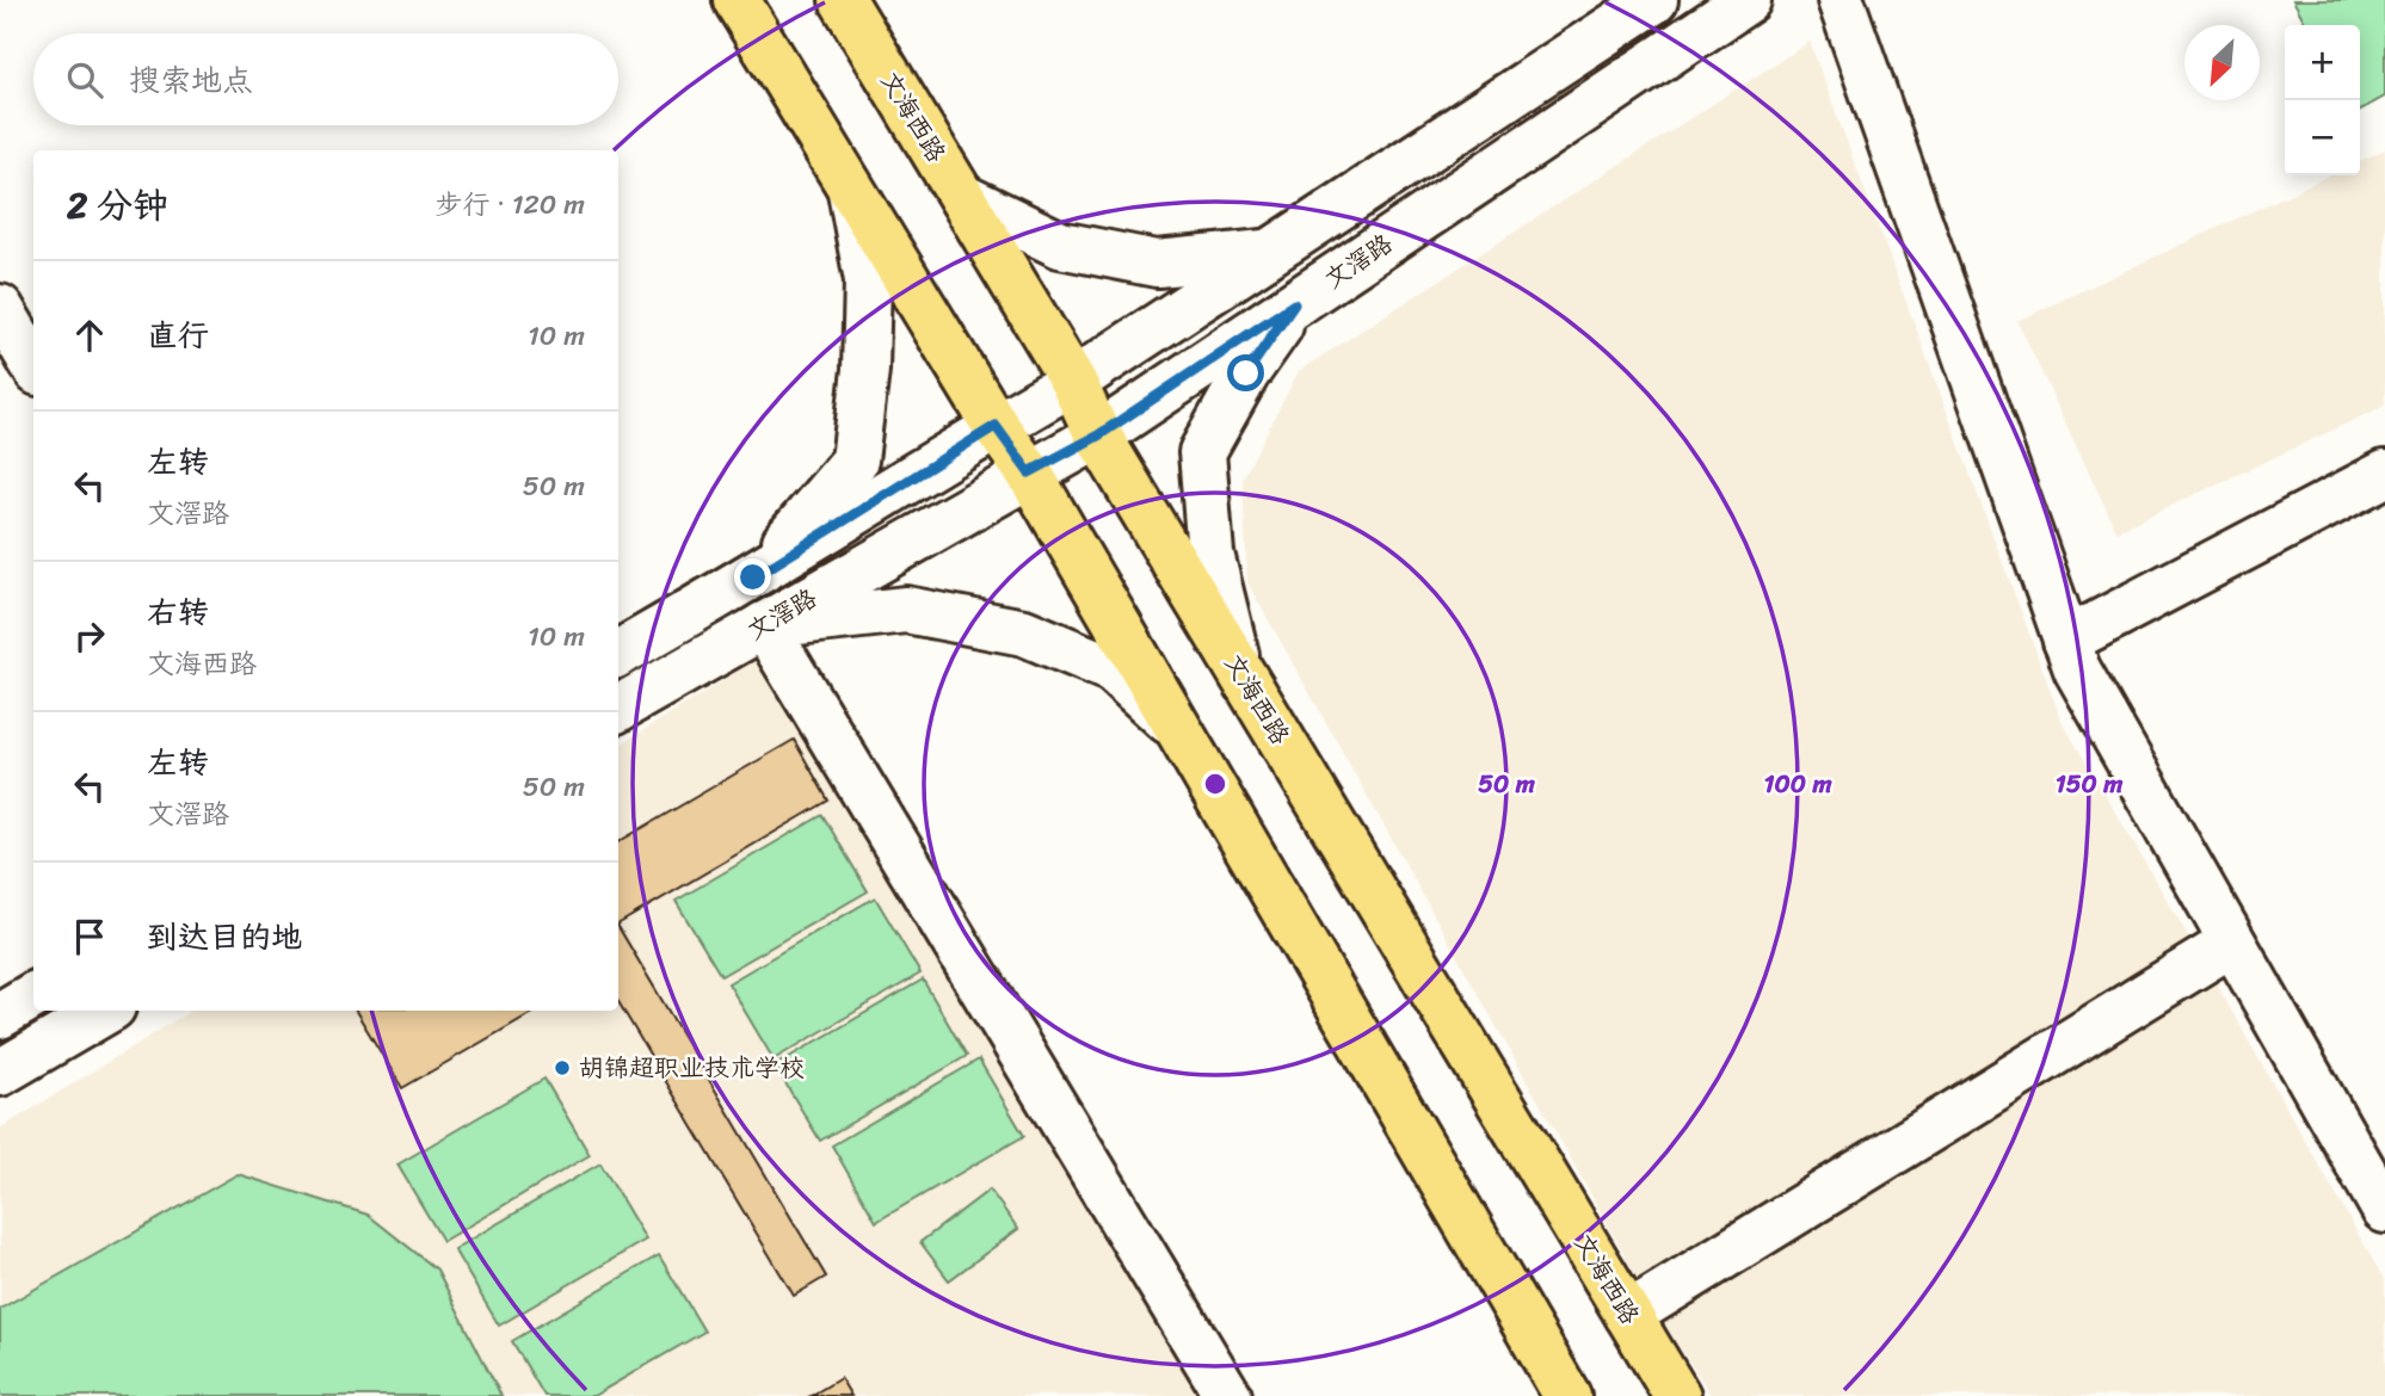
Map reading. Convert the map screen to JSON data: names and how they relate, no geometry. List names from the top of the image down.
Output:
{
  "streets": {
    "main road": ["文海西路"],
    "street": ["文滘路"]
  },
  "crossings": [
    ["文海西路", "文滘路"]
  ],
  "places": ["胡锦超职业技术学校"],
  "north": "bottom left",
  "page": {
    "map_buttons": ["+", "−"],
    "search": "搜索地点",
    "heading": ["2 分钟", "步行 · 120 m"],
    "list": [
      ["直行", "10 m"],
      ["左转", "文滘路", "50 m"],
      ["右转", "文海西路", "10 m"],
      ["左转", "文滘路", "50 m"],
      "到达目的地"
    ]
  },
  "rings": ["50 m", "100 m", "150 m"]
}
